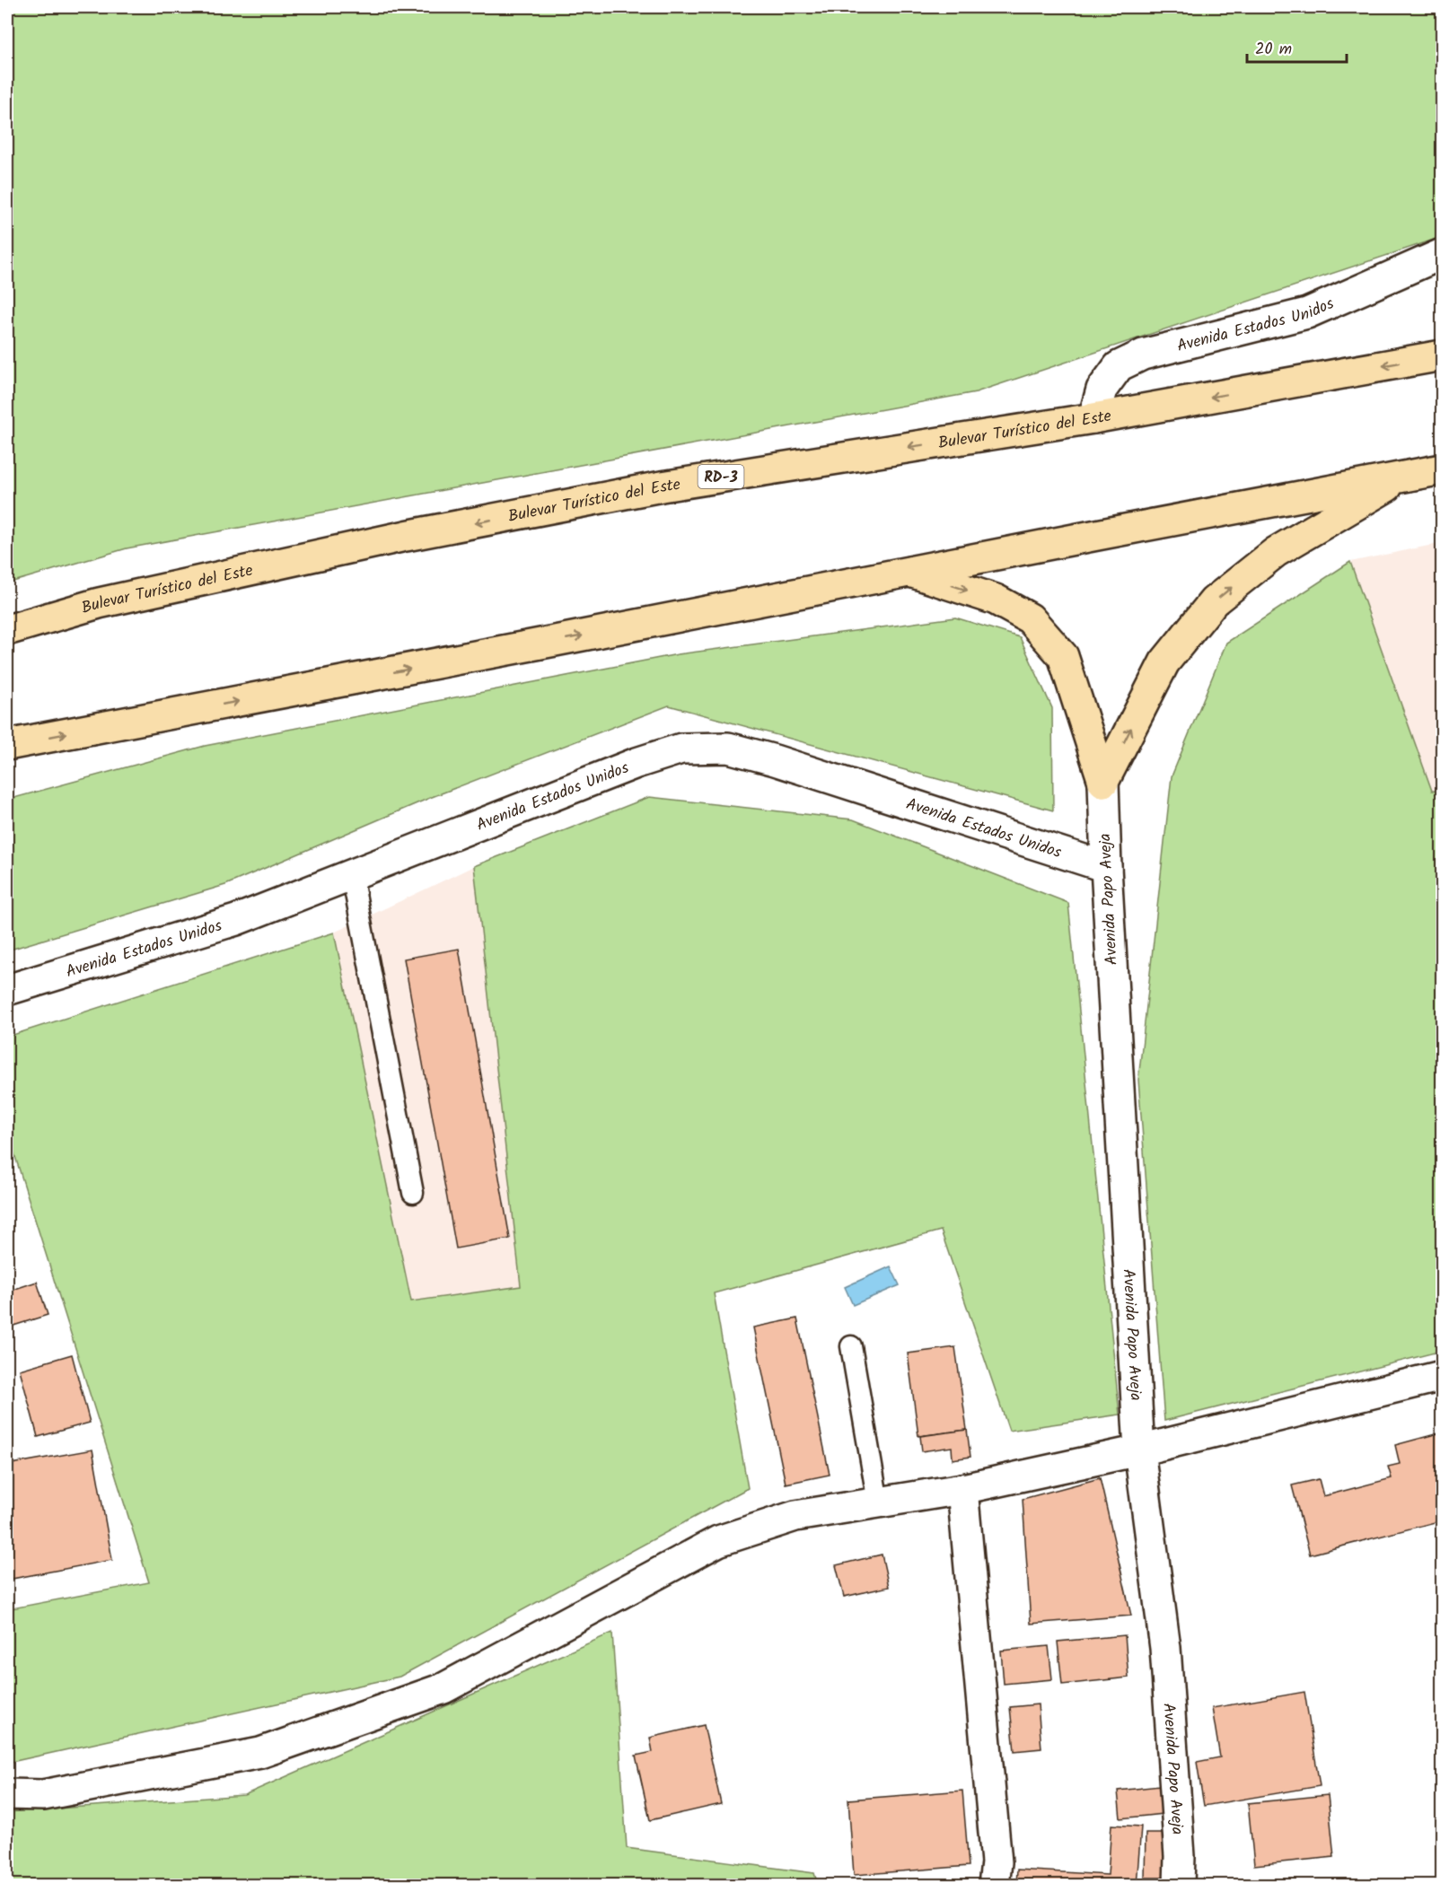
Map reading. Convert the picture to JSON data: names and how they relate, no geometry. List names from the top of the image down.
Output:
{
  "streets": {
    "highway": ["Bulevar Turístico del Este", "RD-3"],
    "street": ["Avenida Estados Unidos", "Avenida Papo Aveja"]
  },
  "crossings": [
    ["Avenida Estados Unidos", "Bulevar Turístico del Este"],
    ["Avenida Estados Unidos", "Avenida Papo Aveja"]
  ],
  "scale_bar": "20 m"
}
